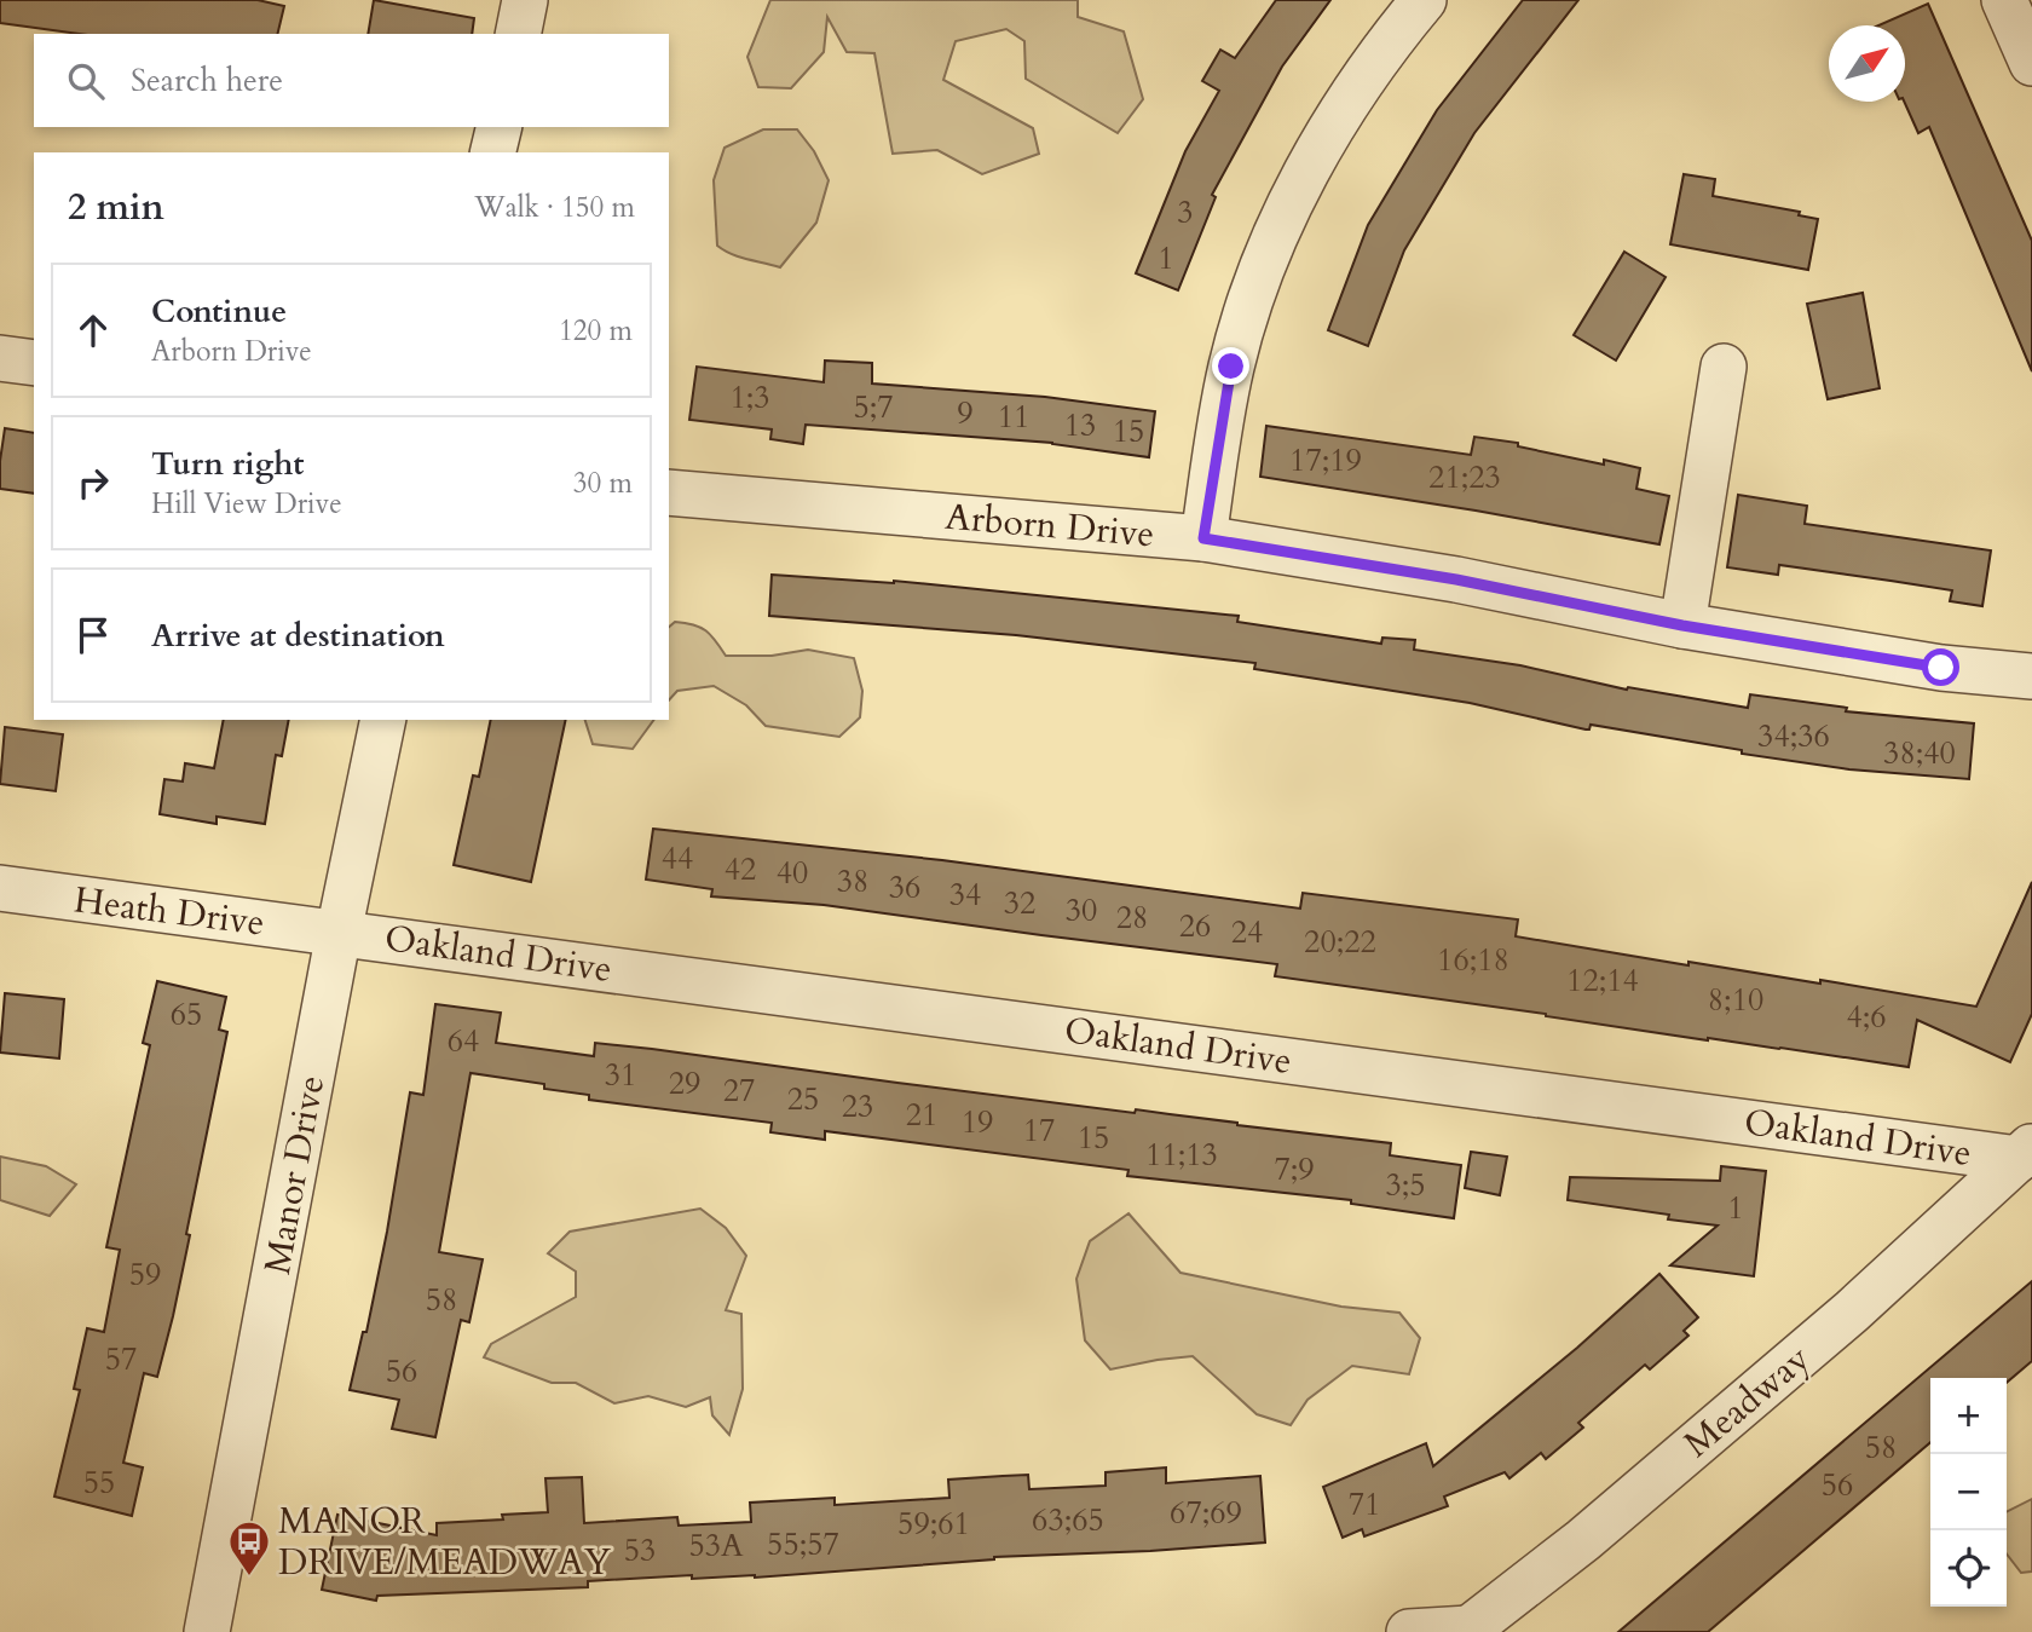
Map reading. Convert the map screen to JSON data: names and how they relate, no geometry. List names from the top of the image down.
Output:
{
  "streets": {
    "street": [
      "Arborn Drive",
      "Heath Drive",
      "Oakland Drive",
      "Manor Drive",
      "Meadway"
    ]
  },
  "crossings": [
    ["Heath Drive", "Oakland Drive"],
    ["Heath Drive", "Manor Drive"],
    ["Oakland Drive", "Manor Drive"],
    ["Oakland Drive", "Meadway"]
  ],
  "places": {
    "bus stop": ["MANOR DRIVE/MEADWAY"]
  },
  "house_numbers": [
    "3",
    "1",
    "1;3",
    "5;7",
    "9",
    "11",
    "13",
    "15",
    "17;19",
    "21;23",
    "34;36",
    "38;40",
    "44",
    "42",
    "40",
    "38",
    "36",
    "34",
    "32",
    "30",
    "28",
    "26",
    "24",
    "20;22",
    "16;18",
    "12;14",
    "8;10",
    "65",
    "4;6",
    "64",
    "31",
    "29",
    "27",
    "25",
    "23",
    "21",
    "19",
    "17",
    "15",
    "11;13",
    "7;9",
    "3;5",
    "1",
    "59",
    "58",
    "57",
    "56",
    "58",
    "55",
    "56",
    "71",
    "67;69",
    "63;65",
    "59;61",
    "55;57",
    "53A",
    "53"
  ],
  "north": "top right",
  "page": {
    "search": "Search here",
    "heading": ["2 min", "Walk · 150 m"],
    "list": [
      ["Continue", "Arborn Drive", "120 m"],
      ["Turn right", "Hill View Drive", "30 m"],
      "Arrive at destination"
    ],
    "map_buttons": ["+", "−"]
  }
}
